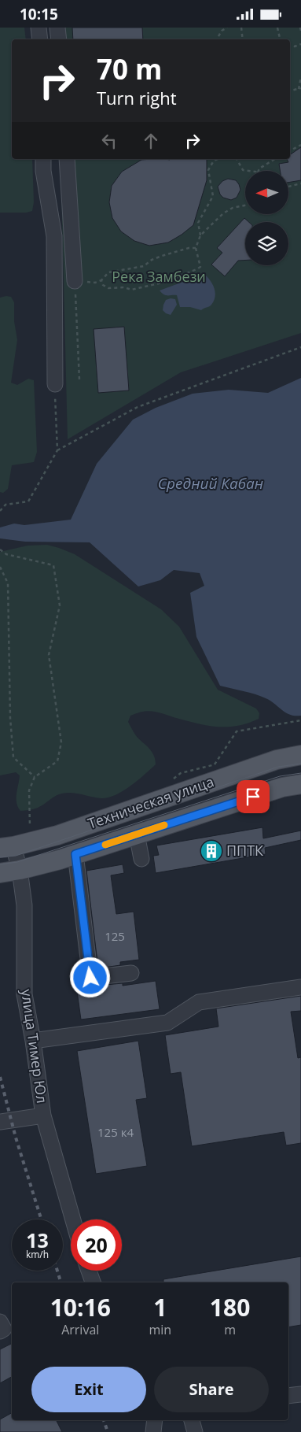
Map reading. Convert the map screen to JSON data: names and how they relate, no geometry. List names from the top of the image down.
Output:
{
  "streets": {
    "main road": ["Техническая улица"],
    "street": ["улица Тимер Юл"]
  },
  "crossings": [
    ["Техническая улица", "улица Тимер Юл"]
  ],
  "water": ["Средний Кабан"],
  "parks": ["Река Замбези"],
  "places": {
    "building": ["ППТК"]
  },
  "house_numbers": ["125", "125 к4"],
  "north": "left",
  "page": {
    "status": "10:15",
    "turn": ["70 m", "Turn right"],
    "speed": "13 km/h",
    "limit": "20",
    "eta": [
      "10:16",
      "Arrival",
      "1",
      "min",
      "180",
      "m"
    ],
    "buttons": ["Exit", "Share"]
  }
}
